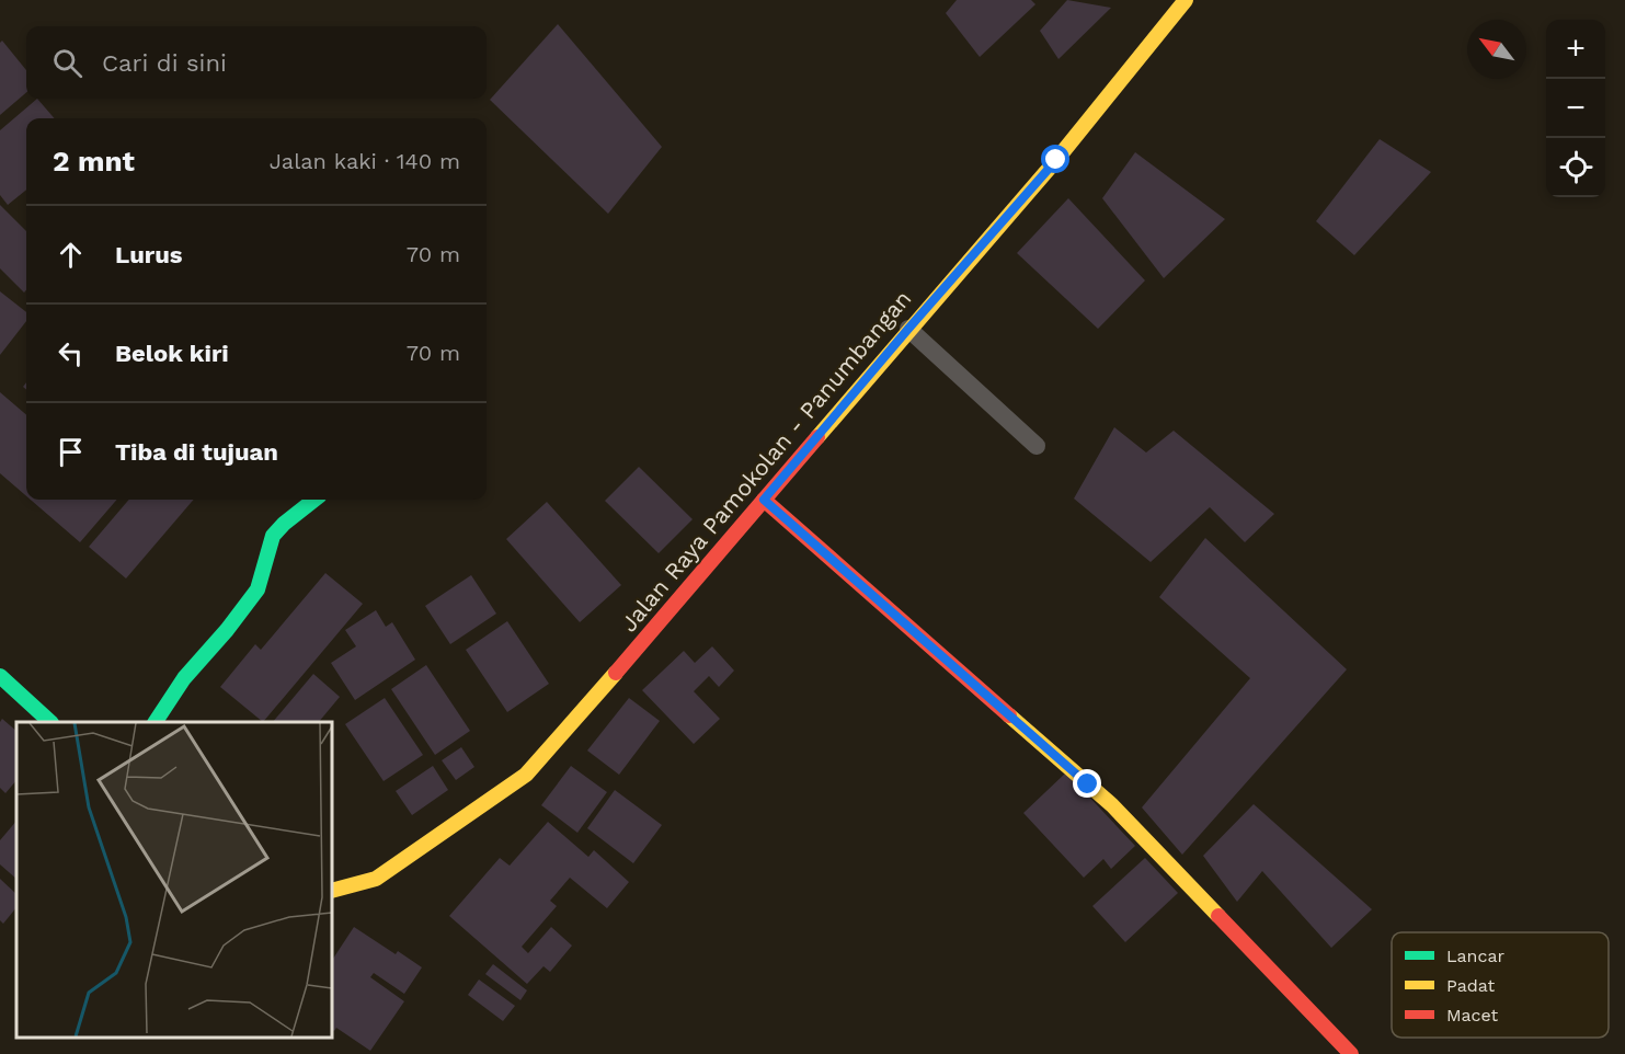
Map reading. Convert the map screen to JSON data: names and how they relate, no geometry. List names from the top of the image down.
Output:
{
  "streets": {
    "main road": ["Jalan Raya Pamokolan - Panumbangan"]
  },
  "legend": ["Lancar", "Padat", "Macet"],
  "north": "top left",
  "page": {
    "map_buttons": ["+", "−"],
    "search": "Cari di sini",
    "heading": ["2 mnt", "Jalan kaki · 140 m"],
    "list": [
      ["Lurus", "70 m"],
      ["Belok kiri", "70 m"],
      "Tiba di tujuan"
    ]
  }
}
